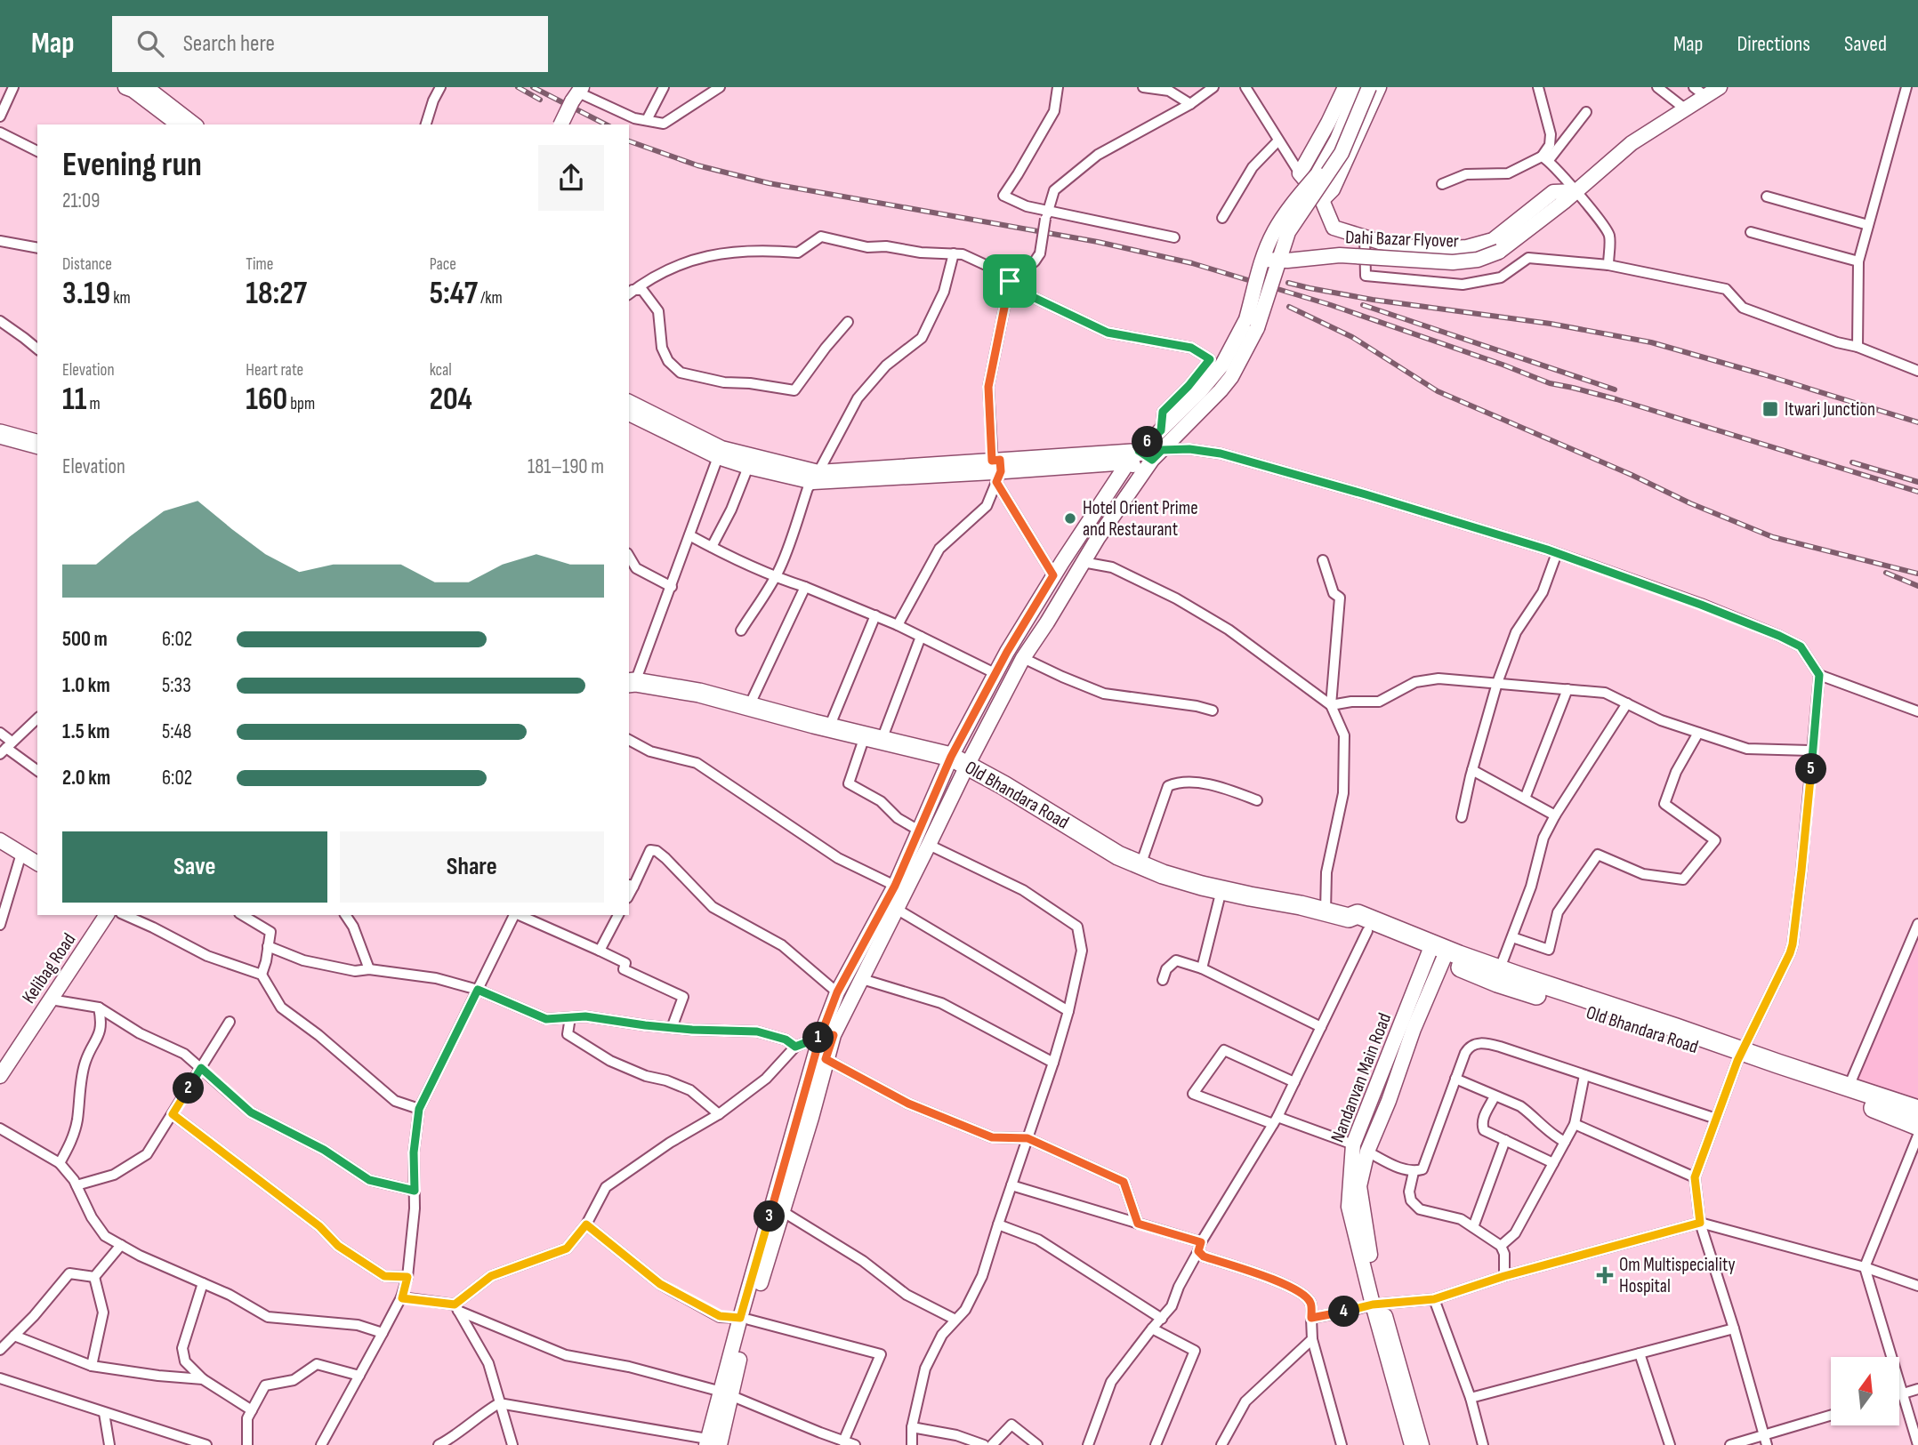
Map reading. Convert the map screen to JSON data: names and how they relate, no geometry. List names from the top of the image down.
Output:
{
  "streets": {
    "highway": ["Old Bhandara Road"],
    "main road": ["Dahi Bazar Flyover", "Kelibag Road", "Nandanvan Main Road"]
  },
  "crossings": [
    ["Old Bhandara Road", "Nandanvan Main Road"]
  ],
  "places": {
    "transit": ["Itwari Junction"],
    "other": ["Hotel Orient Prime and Restaurant"],
    "health": ["Om Multispeciality Hospital"]
  },
  "north": "top",
  "page": {
    "header": "Map",
    "search": "Search here",
    "nav": ["Map", "Directions", "Saved"],
    "heading": ["Evening run", "21:09"],
    "stats": [
      ["Distance", "3.19 km"],
      ["Time", "18:27"],
      ["Pace", "5:47 /km"],
      ["Elevation", "11 m"],
      ["Heart rate", "160 bpm"],
      ["kcal", "204"]
    ],
    "pins": [
      "6",
      "5",
      "1",
      "2",
      "3",
      "4"
    ],
    "chart": ["Elevation", "181–190 m"],
    "list": [
      {
        "name": "500 m",
        "note": "6:02"
      },
      {
        "name": "1.0 km",
        "note": "5:33"
      },
      {
        "name": "1.5 km",
        "note": "5:48"
      },
      {
        "name": "2.0 km",
        "note": "6:02"
      }
    ],
    "buttons": ["Save", "Share"]
  }
}
